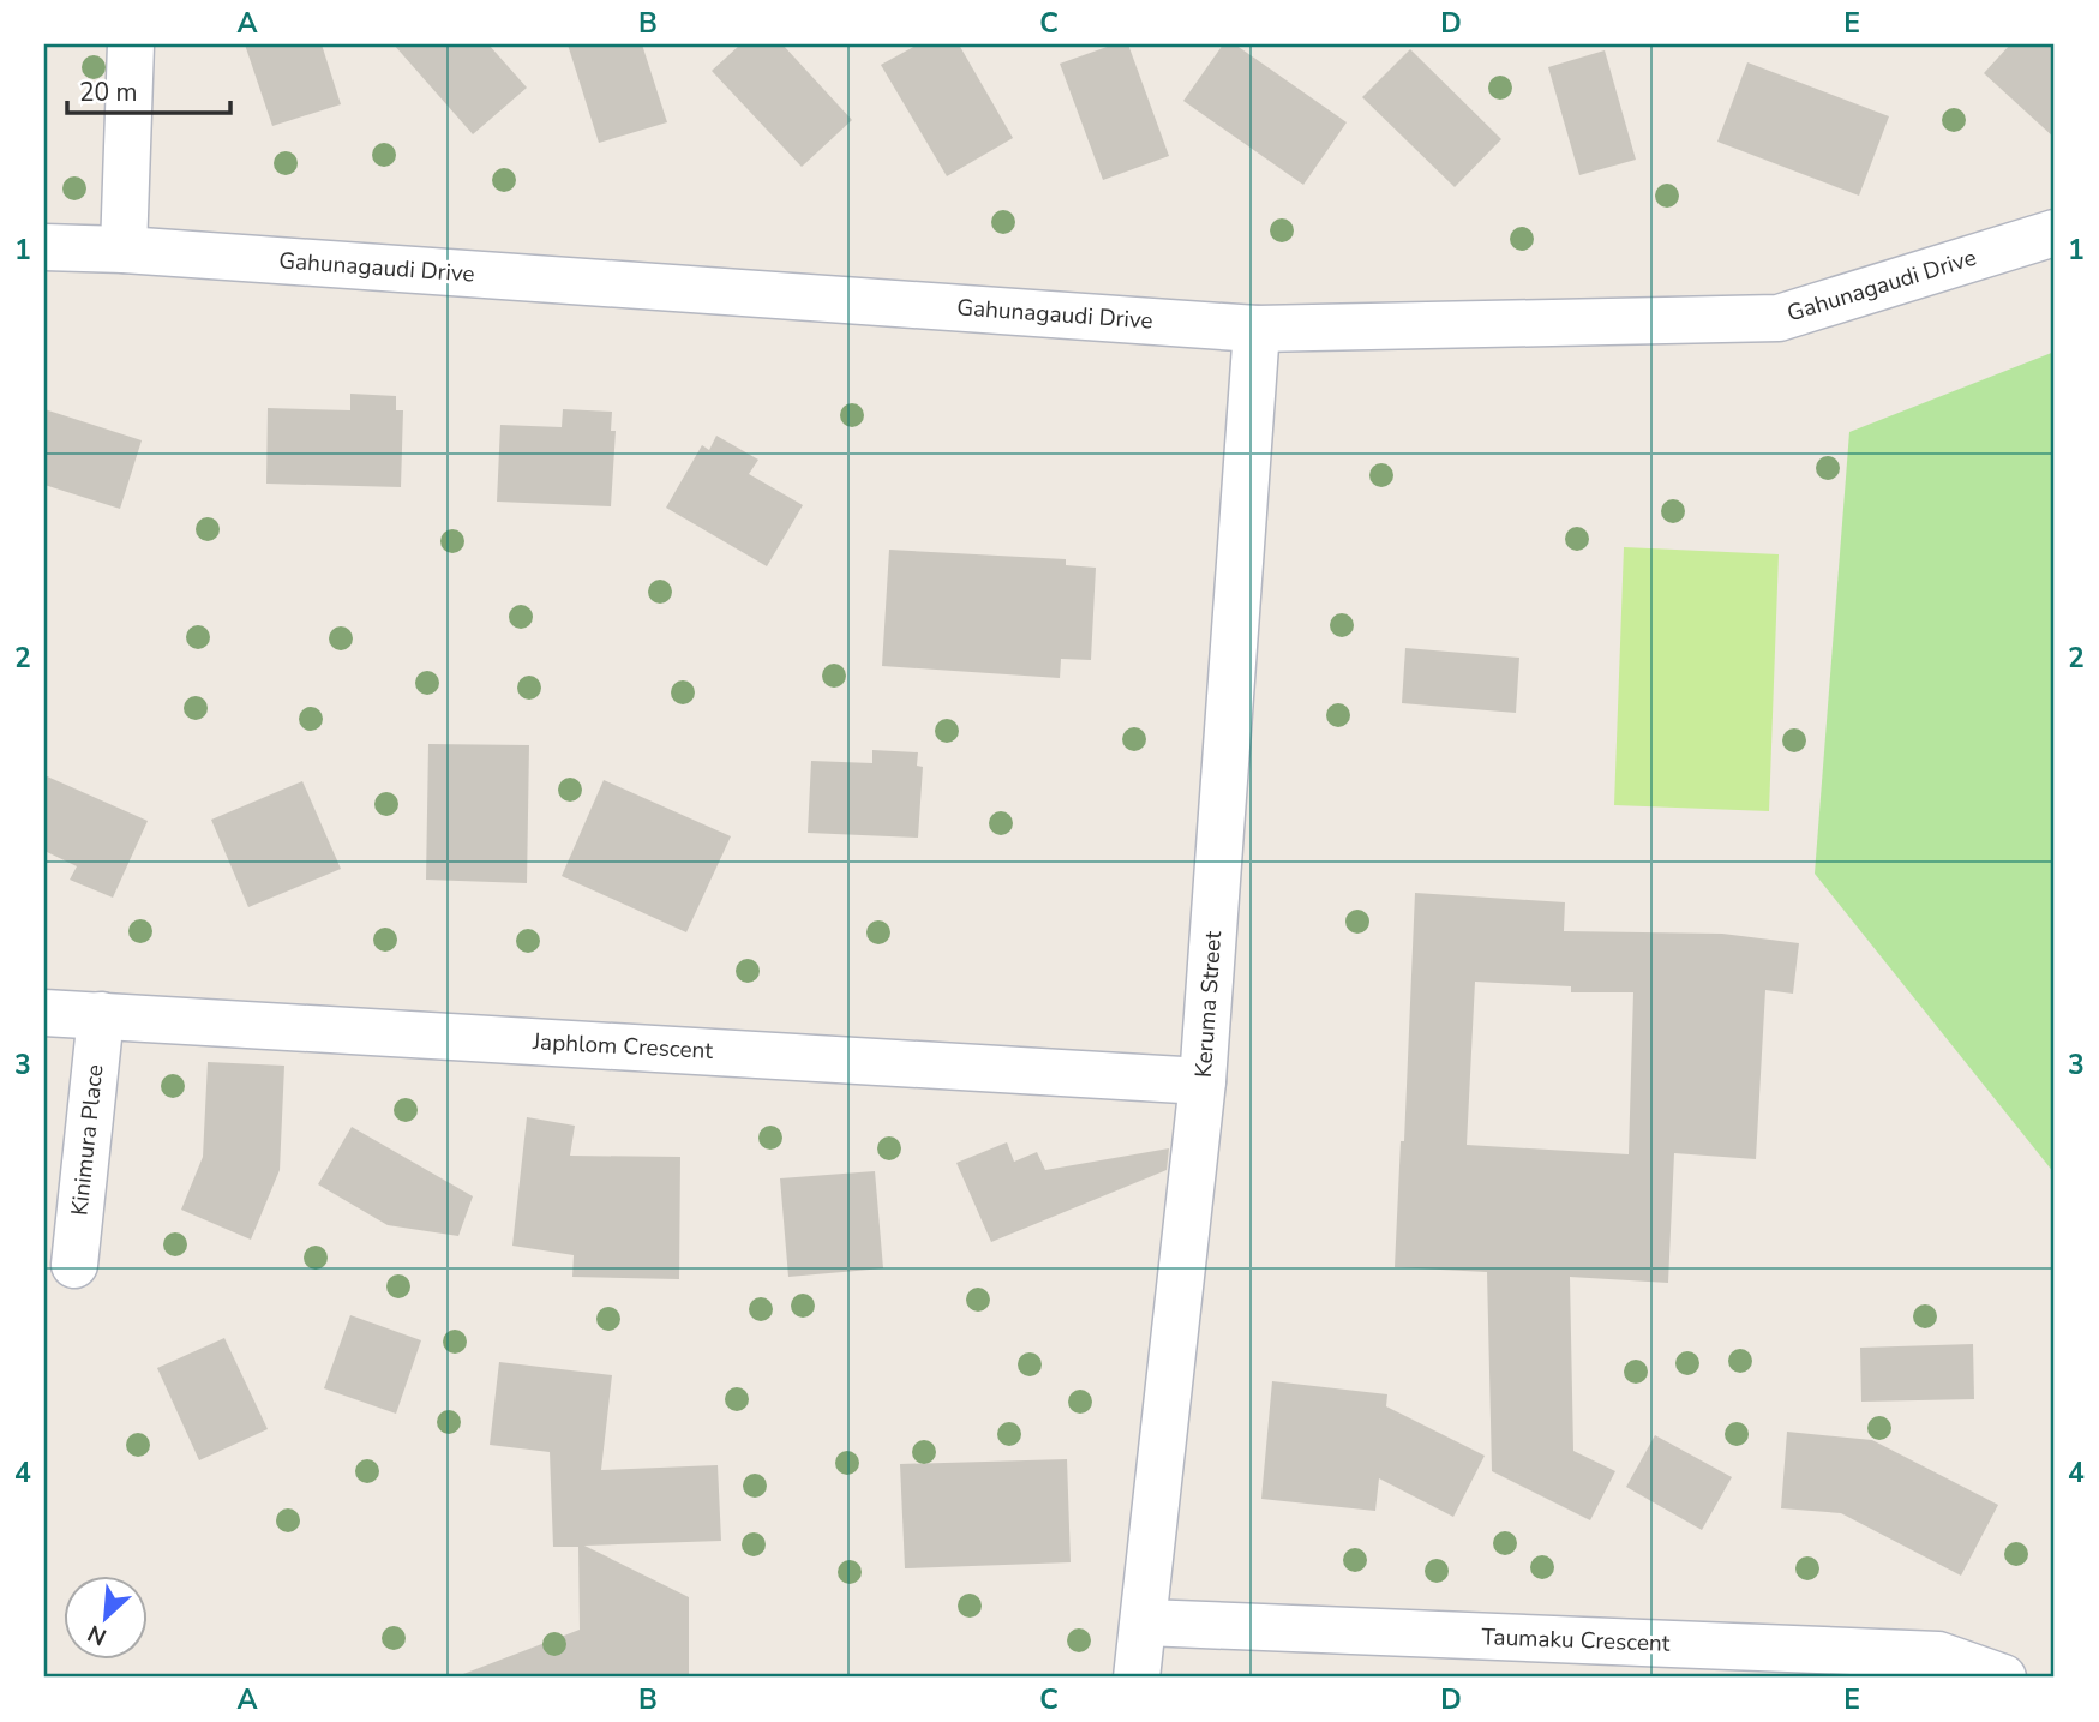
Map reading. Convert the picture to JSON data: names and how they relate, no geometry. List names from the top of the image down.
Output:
{
  "streets": {
    "street": [
      "Gahunagaudi Drive",
      "Keruma Street",
      "Japhlom Crescent",
      "Kinimura Place",
      "Taumaku Crescent"
    ]
  },
  "crossings": [
    ["Gahunagaudi Drive", "Keruma Street"],
    ["Keruma Street", "Japhlom Crescent"],
    ["Keruma Street", "Taumaku Crescent"],
    ["Japhlom Crescent", "Kinimura Place"]
  ],
  "scale_bar": "20 m",
  "north": "bottom left",
  "grid": {
    "columns": [
      "A",
      "B",
      "C",
      "D",
      "E"
    ],
    "rows": [
      "1",
      "2",
      "3",
      "4"
    ]
  }
}
